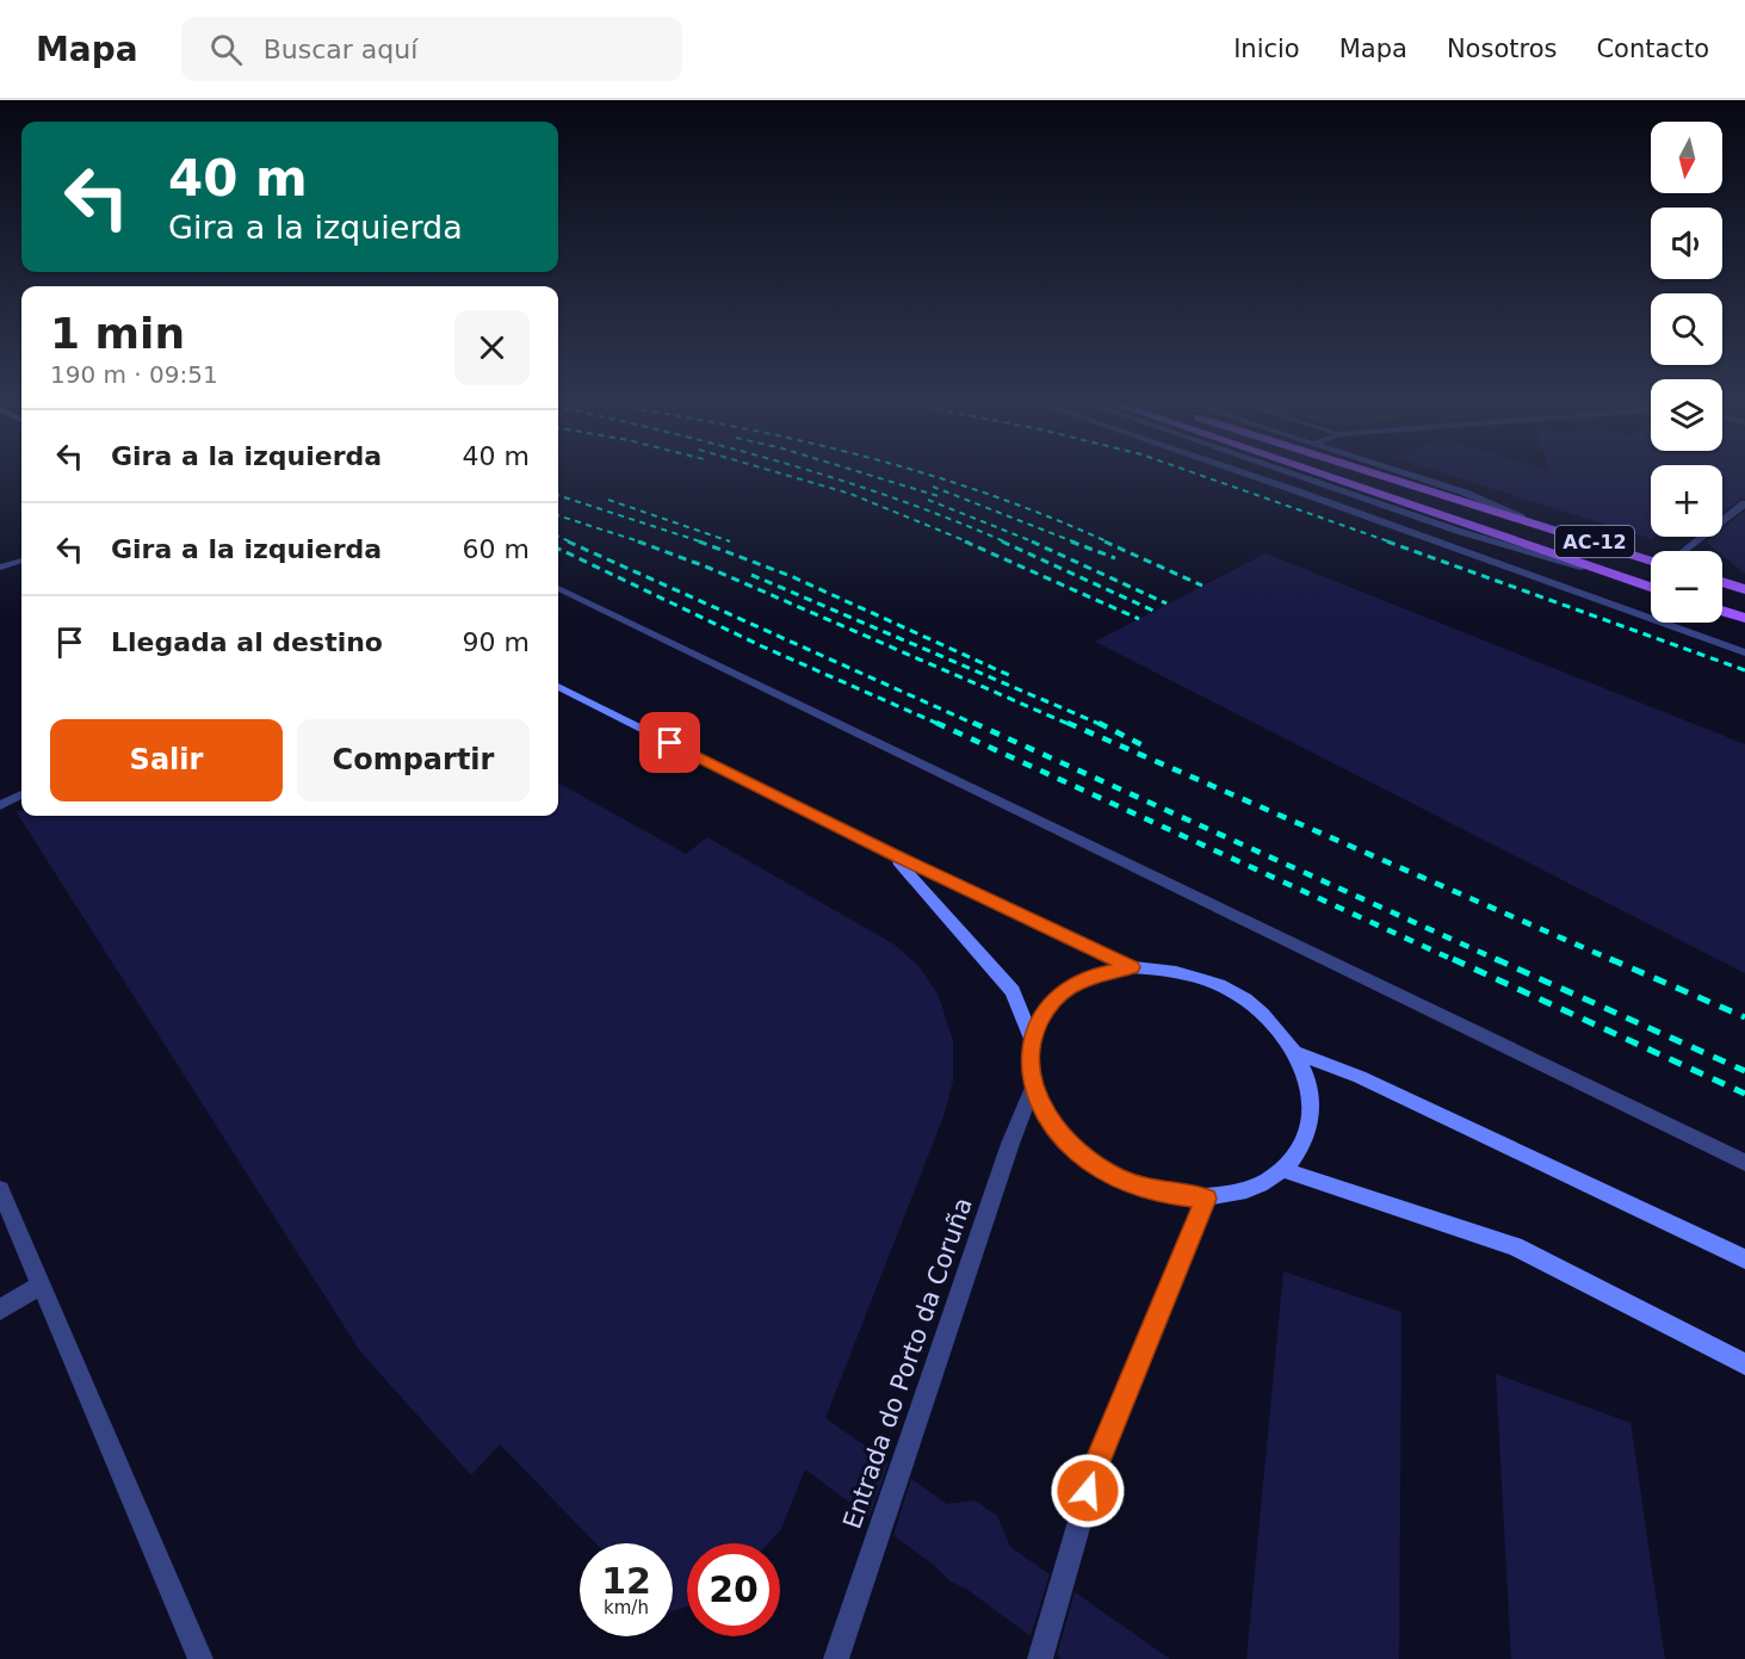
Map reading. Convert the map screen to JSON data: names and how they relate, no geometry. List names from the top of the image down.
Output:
{
  "streets": {
    "main road": ["AC-12"],
    "street": ["Entrada do Porto da Coruña"]
  },
  "north": "bottom",
  "page": {
    "header": "Mapa",
    "search": "Buscar aquí",
    "nav": [
      "Inicio",
      "Mapa",
      "Nosotros",
      "Contacto"
    ],
    "map_buttons": ["+", "−"],
    "turn": ["40 m", "Gira a la izquierda"],
    "heading": ["1 min", "190 m · 09:51"],
    "list": [
      {
        "name": "Gira a la izquierda",
        "value": "40 m"
      },
      {
        "name": "Gira a la izquierda",
        "value": "60 m"
      },
      {
        "name": "Llegada al destino",
        "value": "90 m"
      }
    ],
    "buttons": ["Salir", "Compartir"],
    "speed": "12 km/h",
    "limit": "20"
  }
}
